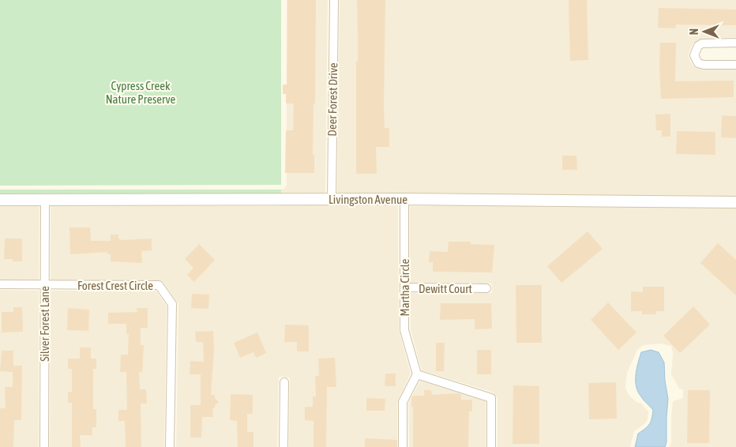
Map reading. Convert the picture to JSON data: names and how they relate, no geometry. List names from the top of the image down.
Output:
{
  "streets": {
    "street": [
      "Deer Forest Drive",
      "Livingston Avenue",
      "Forest Crest Circle",
      "Martha Circle",
      "Dewitt Court",
      "Silver Forest Lane"
    ]
  },
  "crossings": [
    ["Deer Forest Drive", "Livingston Avenue"],
    ["Livingston Avenue", "Martha Circle"],
    ["Livingston Avenue", "Silver Forest Lane"],
    ["Forest Crest Circle", "Silver Forest Lane"],
    ["Martha Circle", "Dewitt Court"]
  ],
  "parks": ["Cypress Creek Nature Preserve"],
  "north": "left"
}
